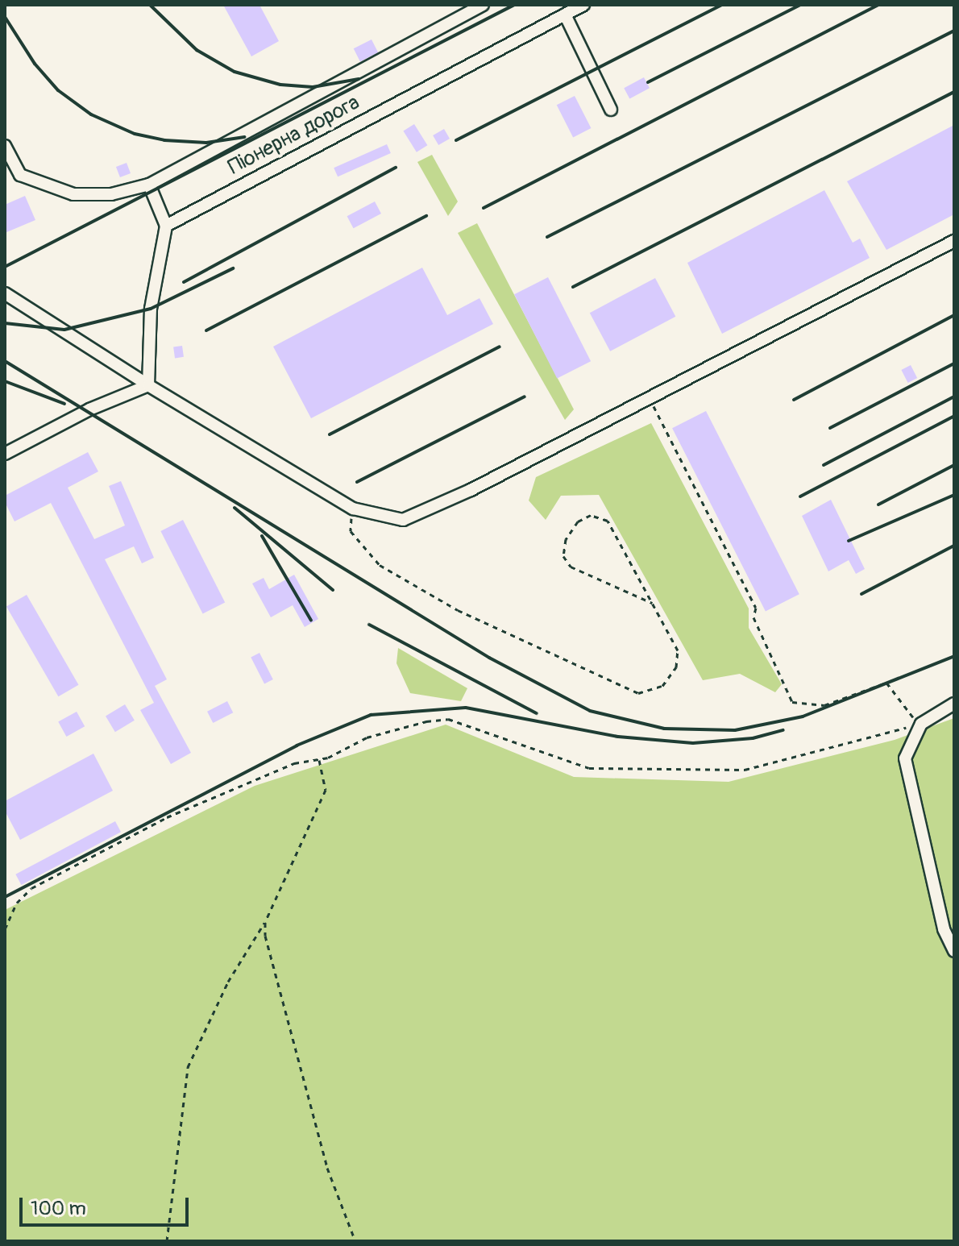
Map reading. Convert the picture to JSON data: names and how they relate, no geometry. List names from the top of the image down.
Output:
{
  "streets": {
    "street": ["Піонерна дорога"]
  },
  "scale_bar": "100 m"
}
